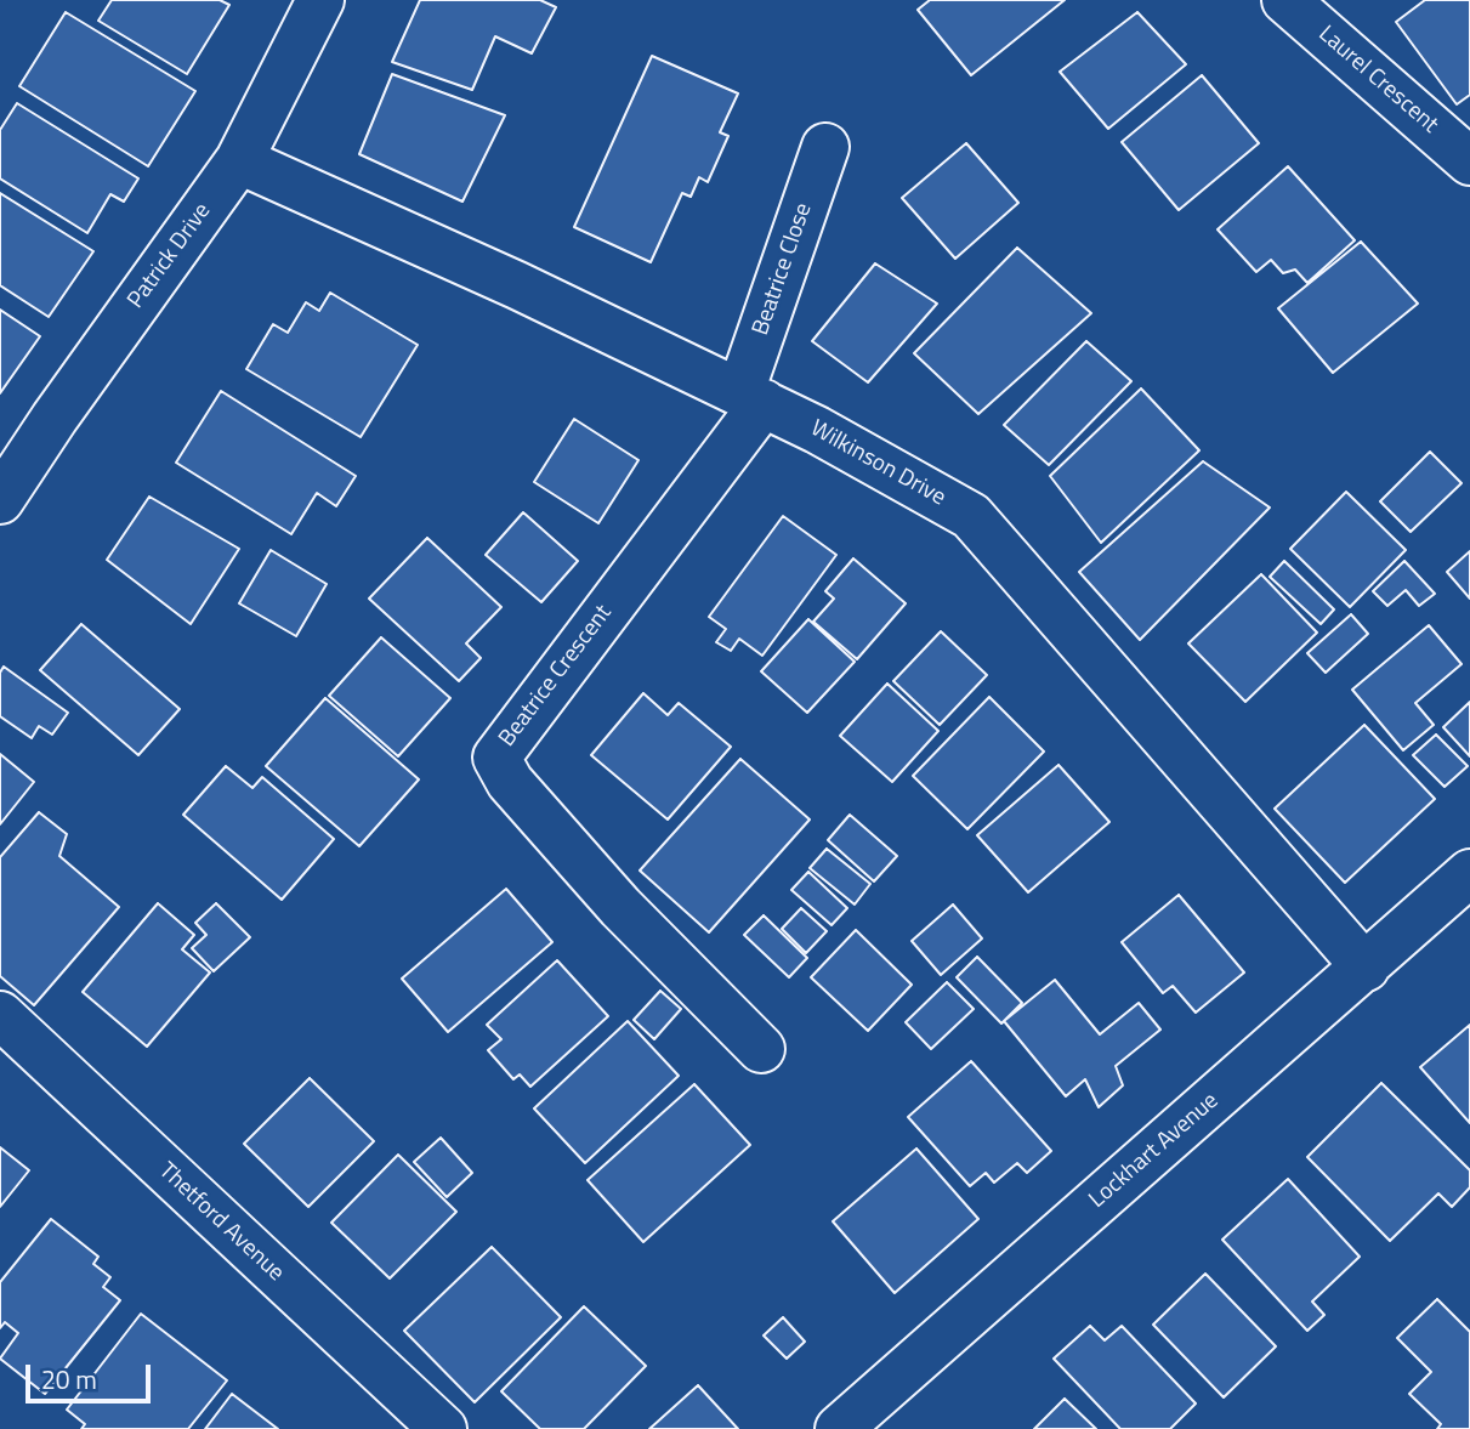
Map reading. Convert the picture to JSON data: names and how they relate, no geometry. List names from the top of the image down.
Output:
{
  "streets": {
    "street": [
      "Laurel Crescent",
      "Patrick Drive",
      "Beatrice Close",
      "Wilkinson Drive",
      "Beatrice Crescent",
      "Lockhart Avenue",
      "Thetford Avenue"
    ]
  },
  "crossings": [
    ["Patrick Drive", "Wilkinson Drive"],
    ["Beatrice Close", "Wilkinson Drive"],
    ["Beatrice Close", "Beatrice Crescent"],
    ["Wilkinson Drive", "Beatrice Crescent"],
    ["Wilkinson Drive", "Lockhart Avenue"]
  ],
  "scale_bar": "20 m"
}
